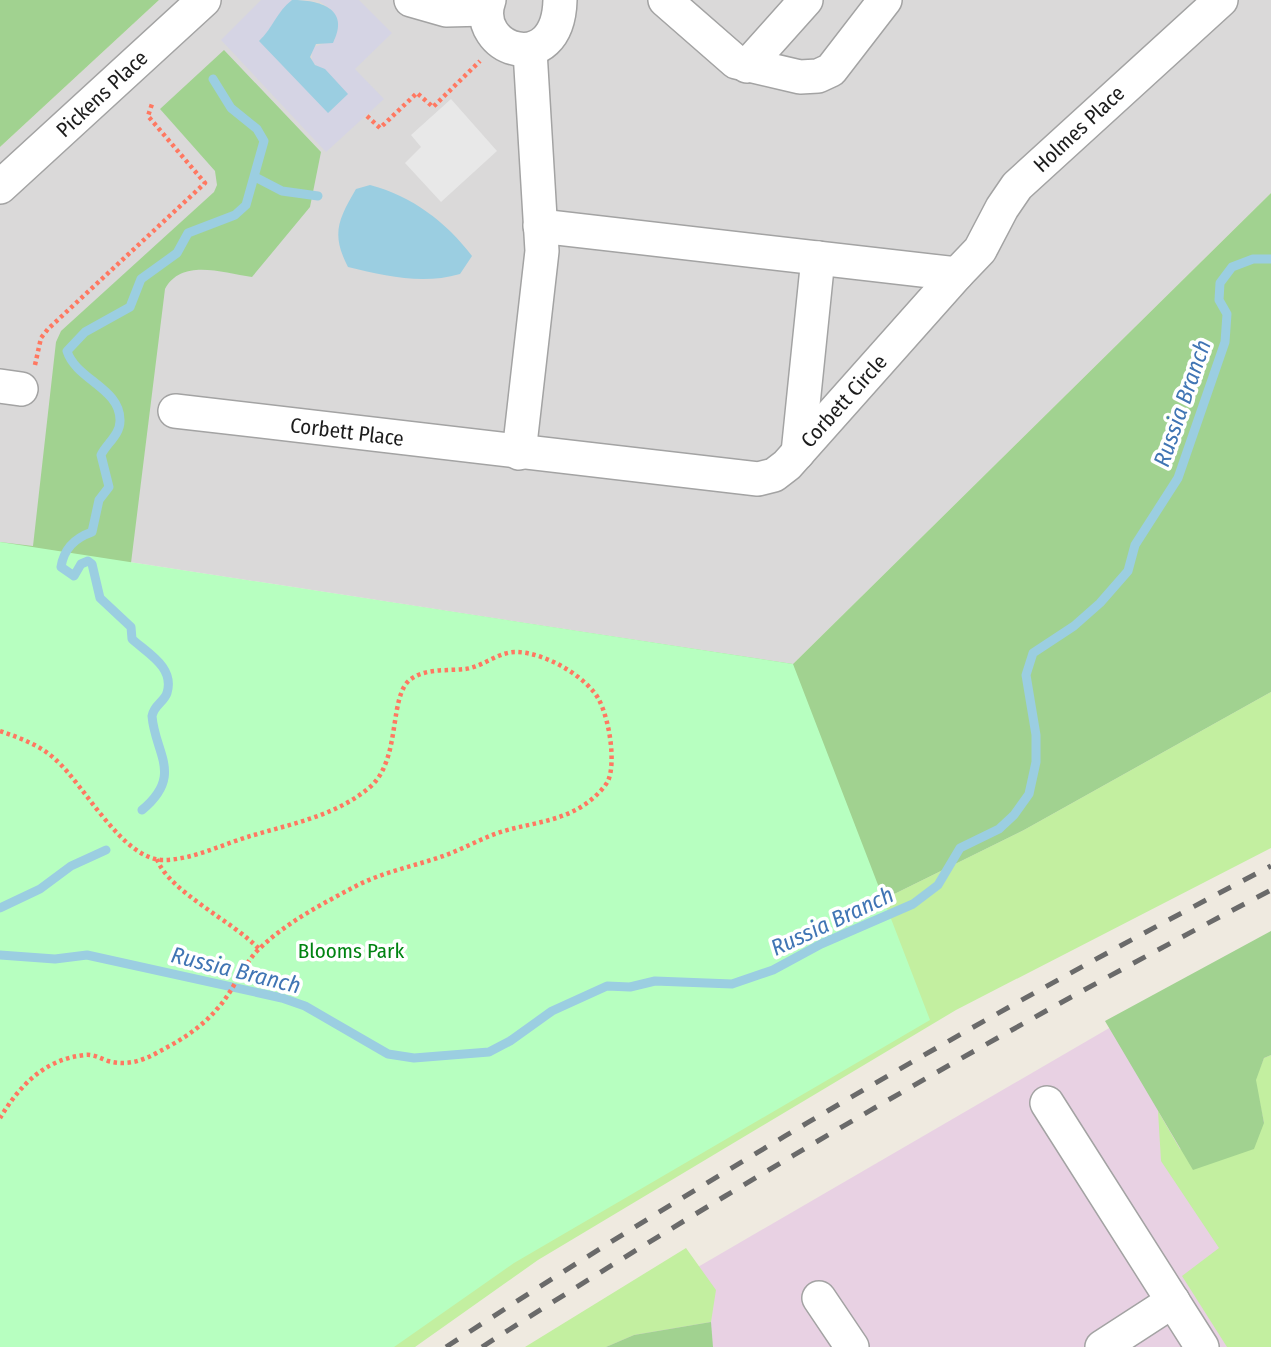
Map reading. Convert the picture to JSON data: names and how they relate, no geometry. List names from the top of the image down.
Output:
{
  "streets": {
    "street": [
      "Pickens Place",
      "Holmes Place",
      "Corbett Circle",
      "Corbett Place"
    ]
  },
  "crossings": [
    ["Holmes Place", "Corbett Circle"],
    ["Corbett Circle", "Corbett Place"]
  ],
  "water": ["Russia Branch"],
  "parks": ["Blooms Park"]
}
